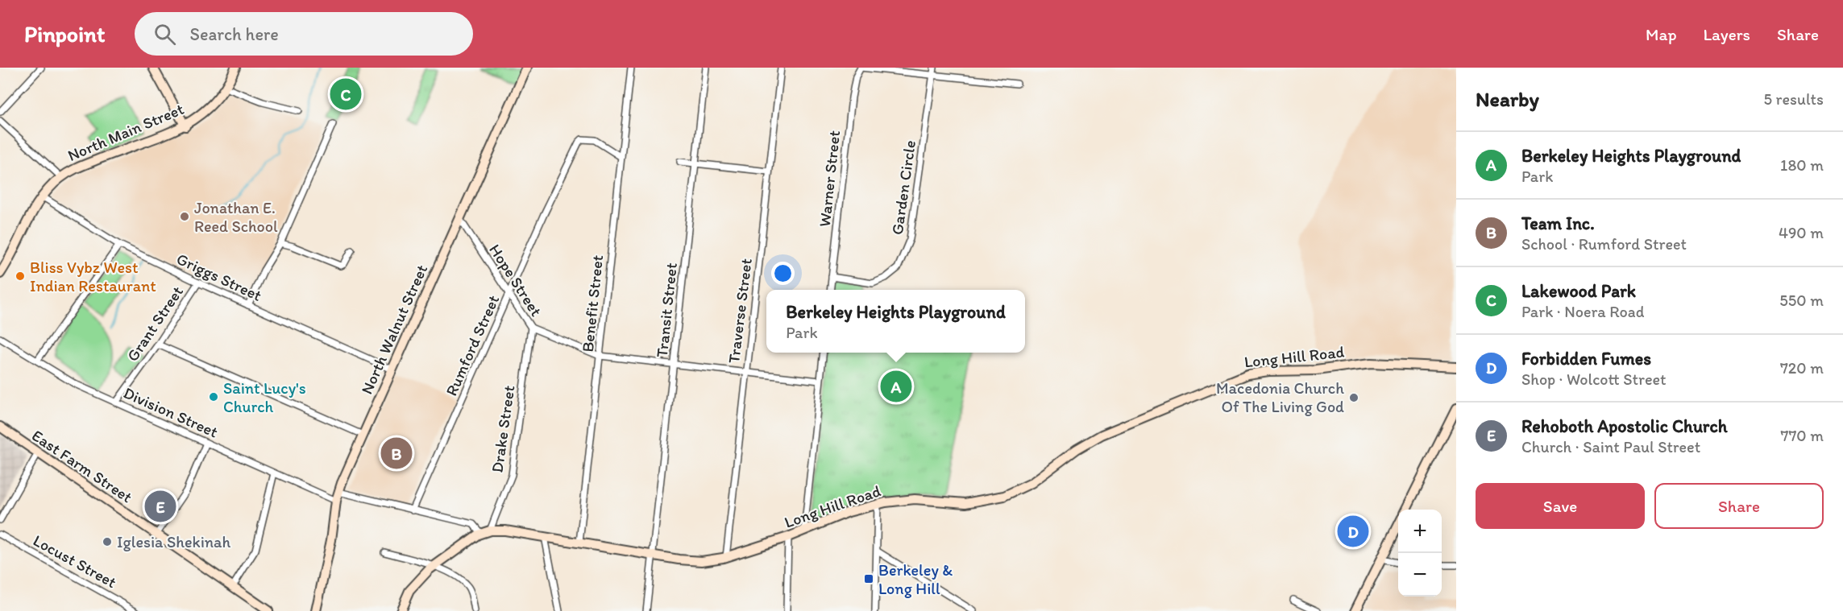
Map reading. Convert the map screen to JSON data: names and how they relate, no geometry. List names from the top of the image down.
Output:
{
  "streets": {
    "main road": [
      "North Main Street",
      "North Walnut Street",
      "Long Hill Road",
      "East Farm Street"
    ],
    "street": [
      "Warner Street",
      "Garden Circle",
      "Griggs Street",
      "Hope Street",
      "Benefit Street",
      "Transit Street",
      "Traverse Street",
      "Grant Street",
      "Rumford Street",
      "Division Street",
      "Drake Street",
      "Locust Street"
    ]
  },
  "crossings": [
    ["North Main Street", "Griggs Street"],
    ["Warner Street", "Garden Circle"],
    ["Griggs Street", "Grant Street"],
    ["Griggs Street", "North Walnut Street"],
    ["Hope Street", "Benefit Street"],
    ["Hope Street", "Transit Street"],
    ["Hope Street", "Traverse Street"],
    ["Hope Street", "North Walnut Street"],
    ["Hope Street", "Rumford Street"],
    ["Hope Street", "Drake Street"],
    ["Benefit Street", "Rumford Street"],
    ["Benefit Street", "Long Hill Road"],
    ["Transit Street", "Long Hill Road"],
    ["Traverse Street", "Long Hill Road"],
    ["Grant Street", "Division Street"],
    ["North Walnut Street", "Division Street"],
    ["Rumford Street", "Division Street"],
    ["Long Hill Road", "Division Street"],
    ["Long Hill Road", "Drake Street"],
    ["Division Street", "Drake Street"]
  ],
  "places": {
    "other": [
      "Jonathan E. Reed School",
      "Bliss Vybz West Indian Restaurant",
      "Saint Lucy's Church",
      "Macedonia Church Of The Living God",
      "Iglesia Shekinah"
    ],
    "transit": ["Berkeley & Long Hill"]
  },
  "page": {
    "header": "Pinpoint",
    "search": "Search here",
    "nav": ["Map", "Layers", "Share"],
    "heading": ["Nearby", "5 results"],
    "pins": [
      "C",
      "A",
      "B",
      "E",
      "D"
    ],
    "list": [
      {
        "mark": "A",
        "name": "Berkeley Heights Playground",
        "note": "Park",
        "value": "180 m"
      },
      {
        "mark": "B",
        "name": "Team Inc.",
        "note": "School · Rumford Street",
        "value": "490 m"
      },
      {
        "mark": "C",
        "name": "Lakewood Park",
        "note": "Park · Noera Road",
        "value": "550 m"
      },
      {
        "mark": "D",
        "name": "Forbidden Fumes",
        "note": "Shop · Wolcott Street",
        "value": "720 m"
      },
      {
        "mark": "E",
        "name": "Rehoboth Apostolic Church",
        "note": "Church · Saint Paul Street",
        "value": "770 m"
      }
    ],
    "popup": ["Berkeley Heights Playground", "Park"],
    "buttons": ["Save", "Share"],
    "map_buttons": ["+", "−"]
  }
}
